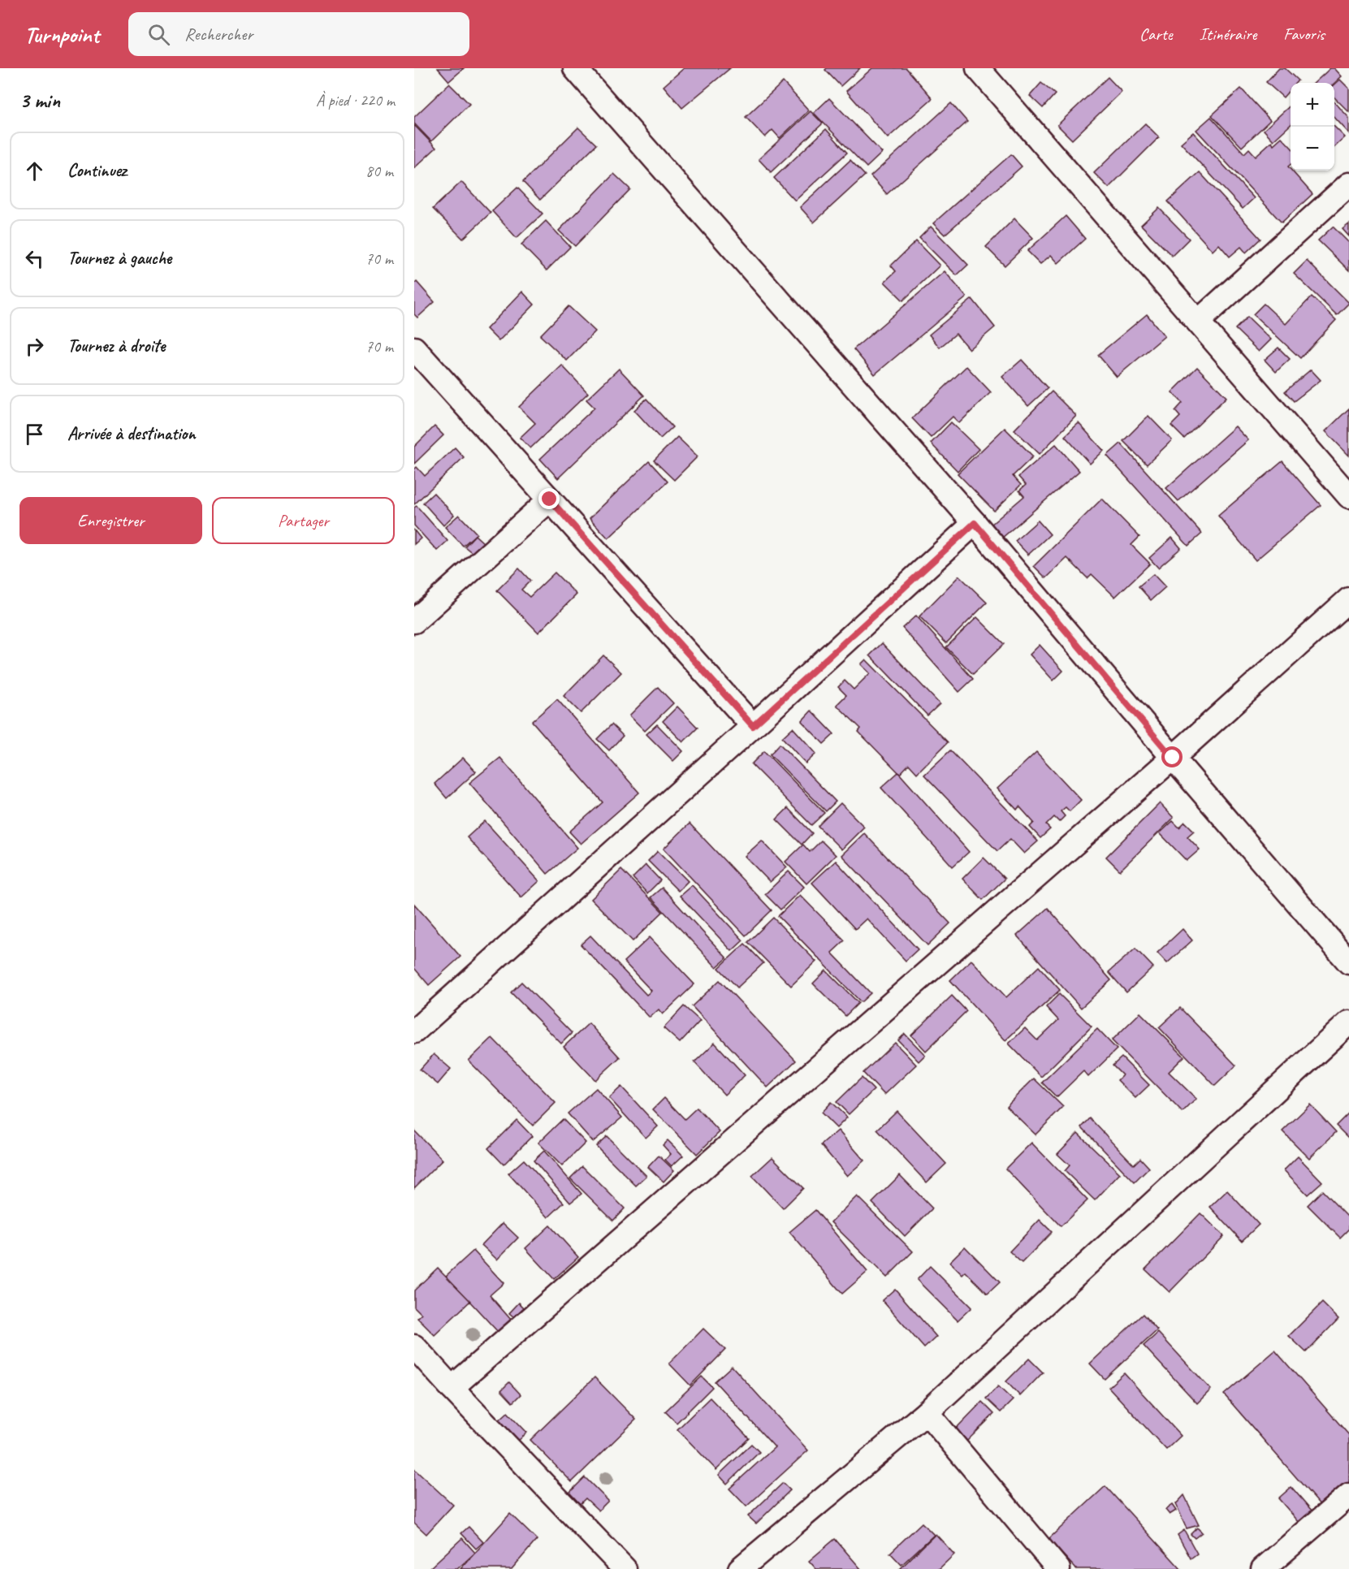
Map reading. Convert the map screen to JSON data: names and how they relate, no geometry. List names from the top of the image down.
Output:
{
  "page": {
    "header": "Turnpoint",
    "search": "Rechercher",
    "nav": ["Carte", "Itinéraire", "Favoris"],
    "heading": ["3 min", "À pied · 220 m"],
    "map_buttons": ["+", "−"],
    "list": [
      ["Continuez", "80 m"],
      ["Tournez à gauche", "70 m"],
      ["Tournez à droite", "70 m"],
      "Arrivée à destination"
    ],
    "buttons": ["Enregistrer", "Partager"]
  }
}
